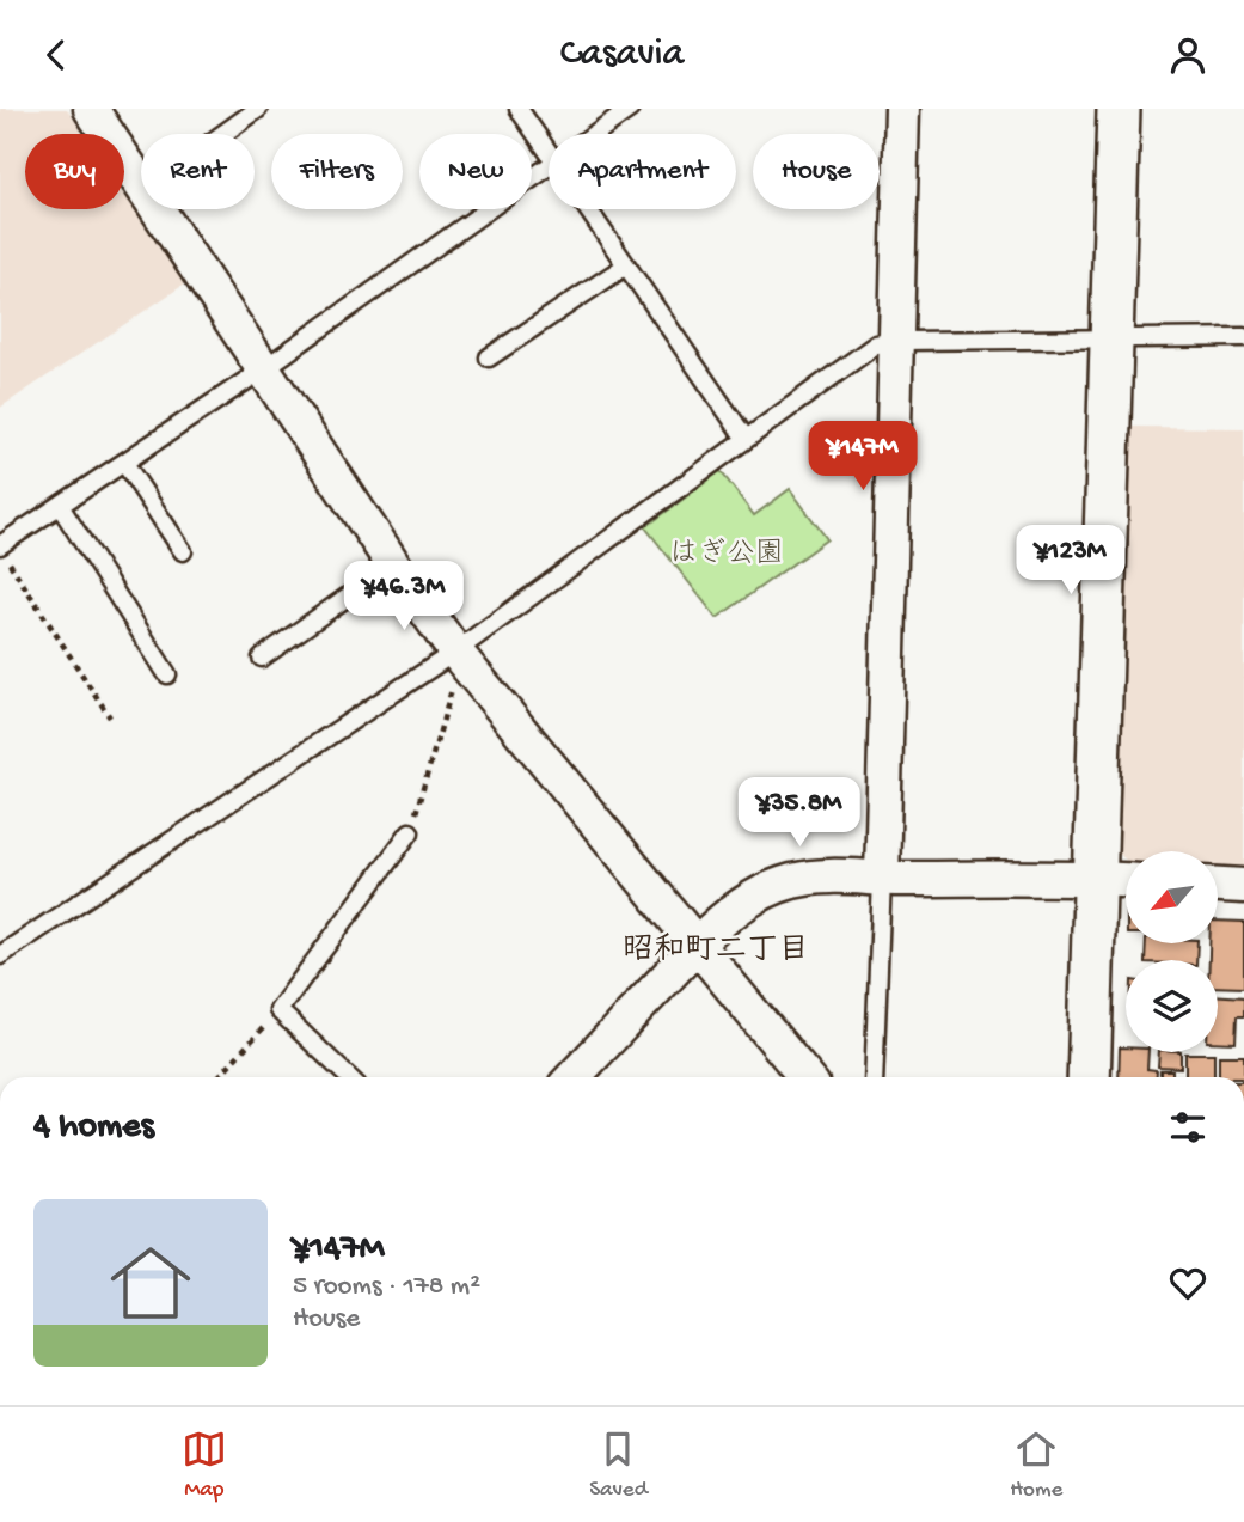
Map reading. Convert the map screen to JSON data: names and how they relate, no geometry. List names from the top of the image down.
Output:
{
  "districts": ["昭和町二丁目"],
  "parks": ["はぎ公園"],
  "north": "bottom left",
  "page": {
    "header": "Casavia",
    "chip": [
      "Buy",
      "Rent",
      "Filters",
      "New",
      "Apartment",
      "House"
    ],
    "price": [
      "¥147M",
      "¥123M",
      "¥46.3M",
      "¥35.8M"
    ],
    "heading": "4 homes",
    "list": [
      {
        "name": "¥147M",
        "note": "5 rooms · 178 m² · House"
      }
    ],
    "tabs": ["Map", "Saved", "Home"]
  }
}
